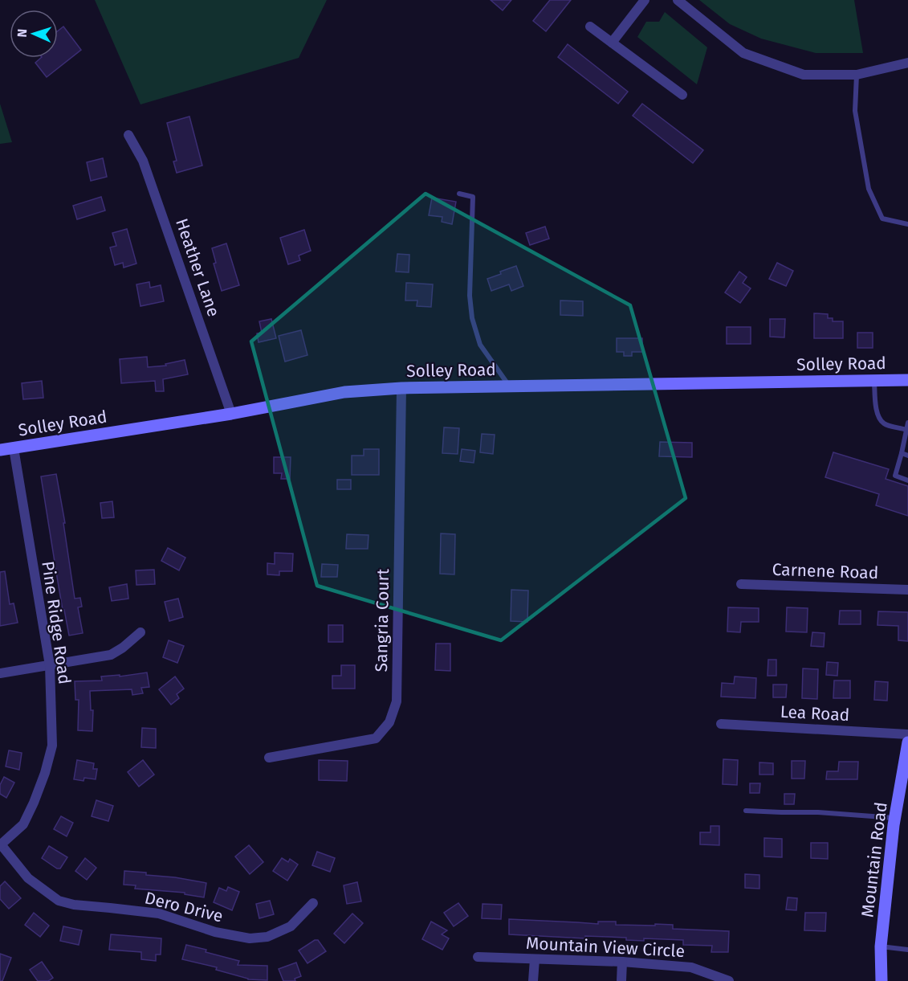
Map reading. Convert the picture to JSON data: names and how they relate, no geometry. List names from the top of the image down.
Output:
{
  "streets": {
    "main road": ["Solley Road", "Mountain Road"],
    "street": [
      "Heather Lane",
      "Carnene Road",
      "Sangria Court",
      "Pine Ridge Road",
      "Lea Road",
      "Dero Drive",
      "Mountain View Circle"
    ]
  },
  "crossings": [
    ["Heather Lane", "Solley Road"],
    ["Solley Road", "Sangria Court"],
    ["Solley Road", "Pine Ridge Road"],
    ["Pine Ridge Road", "Dero Drive"]
  ],
  "north": "left"
}
